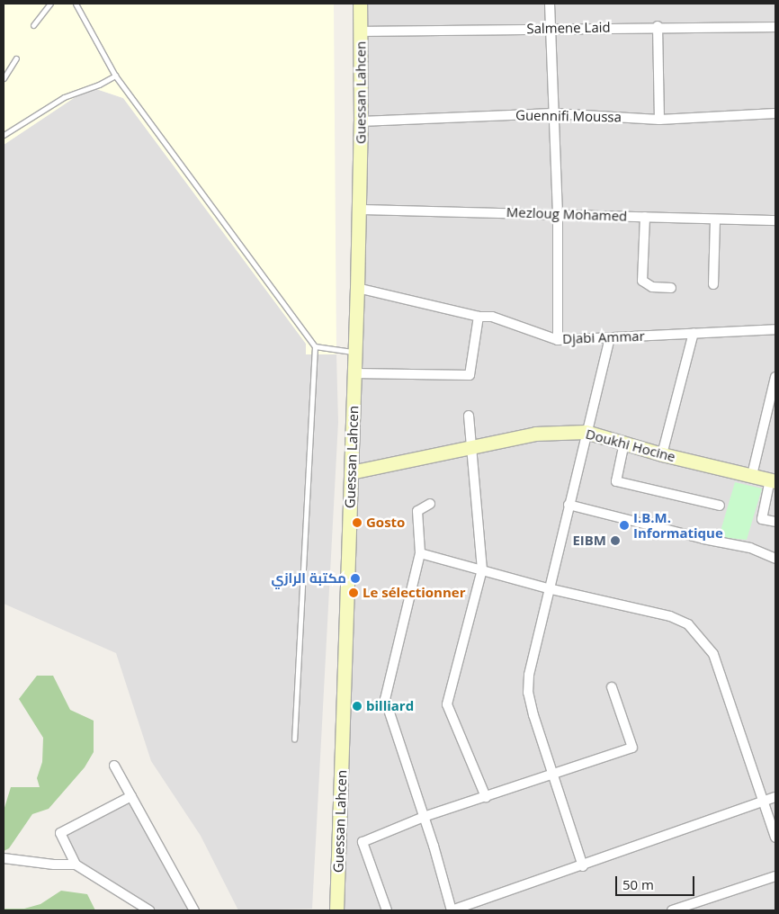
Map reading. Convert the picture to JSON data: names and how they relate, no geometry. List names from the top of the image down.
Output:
{
  "streets": {
    "main road": ["Guessan Lahcen", "Doukhi Hocine"],
    "street": [
      "Salmene Laid",
      "Guennifi Moussa",
      "Mezloug Mohamed",
      "Djabi Ammar"
    ]
  },
  "crossings": [
    ["Salmene Laid", "Guessan Lahcen"],
    ["Guessan Lahcen", "Guennifi Moussa"],
    ["Guessan Lahcen", "Mezloug Mohamed"],
    ["Guessan Lahcen", "Djabi Ammar"],
    ["Guessan Lahcen", "Doukhi Hocine"]
  ],
  "places": [
    "Gosto",
    "I.B.M. Informatique",
    "EIBM",
    "مكتبة الرازي",
    "Le sélectionner",
    "billiard"
  ],
  "scale_bar": "50 m"
}
